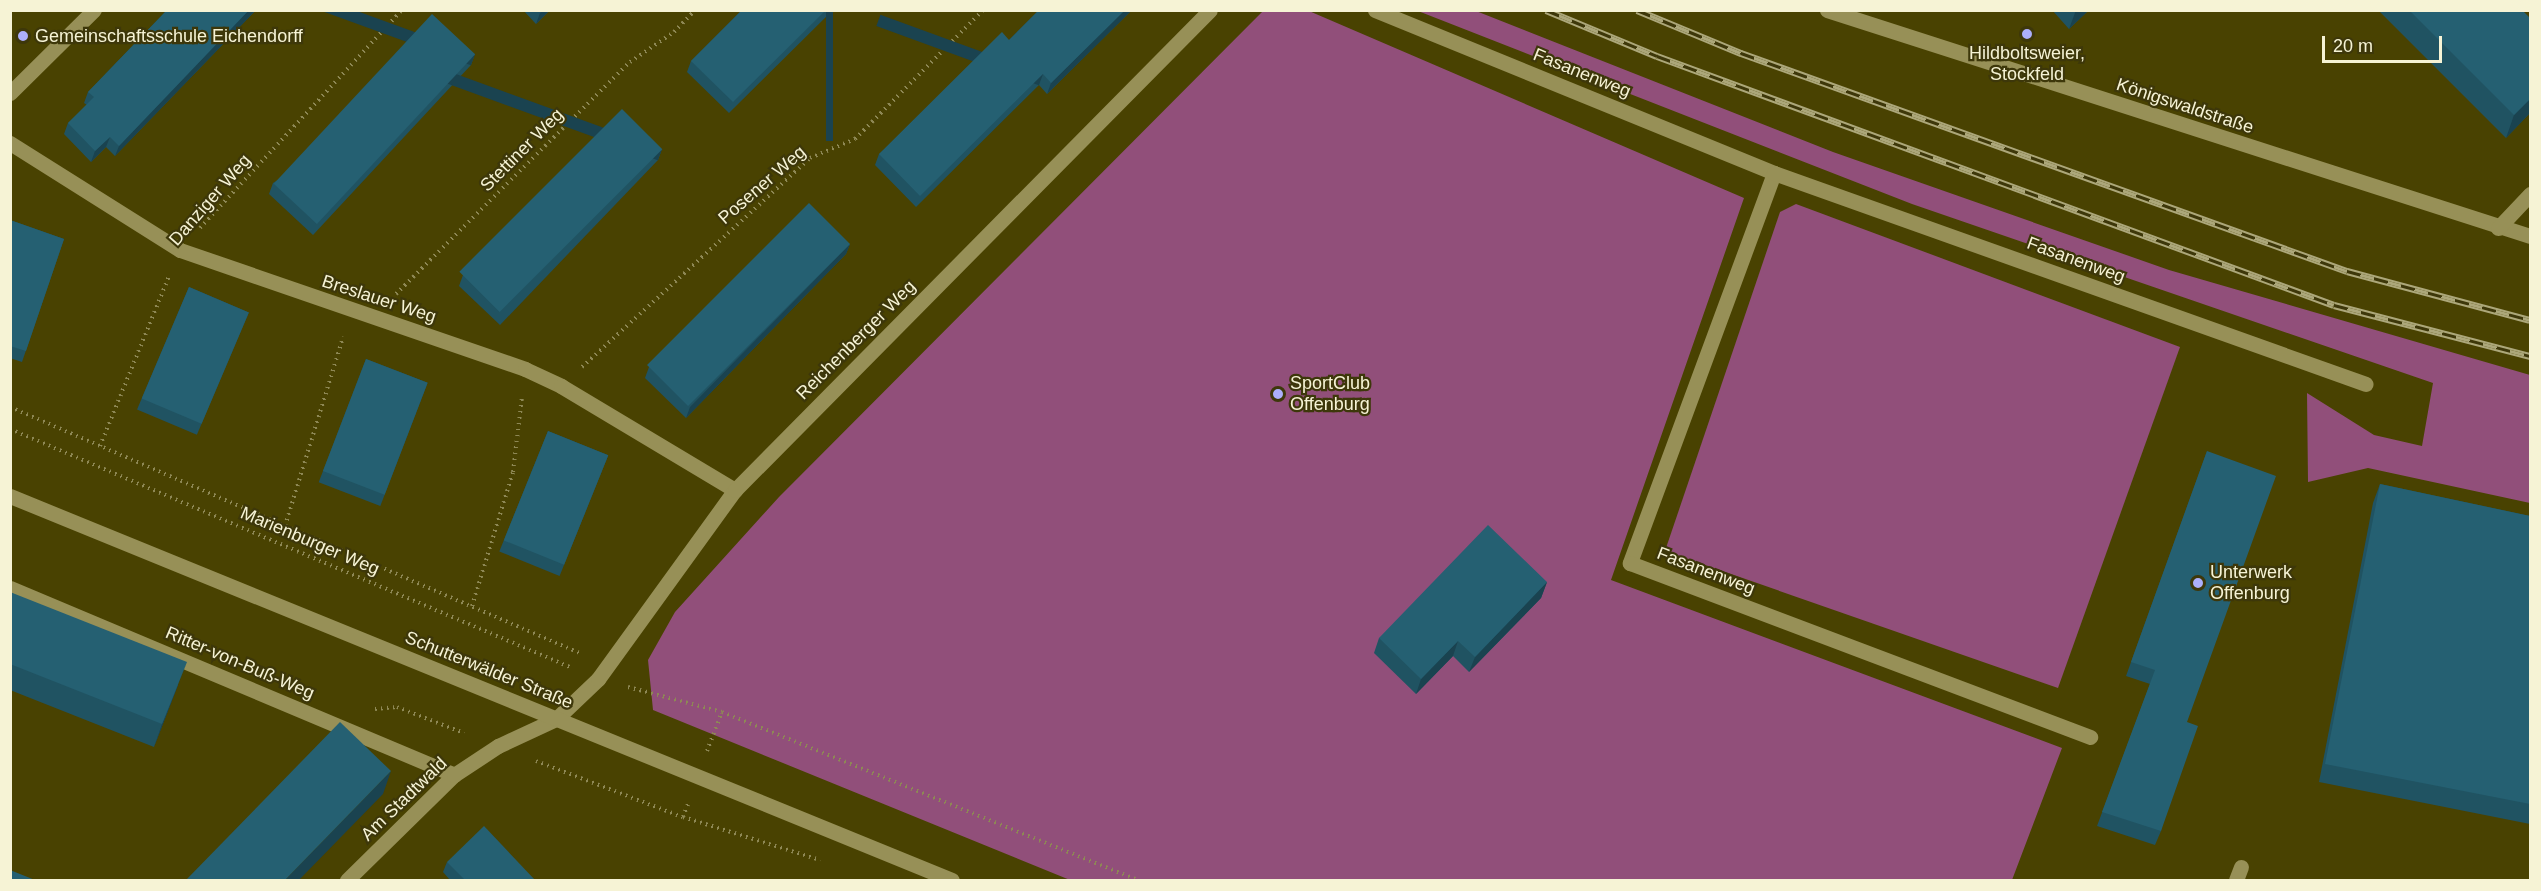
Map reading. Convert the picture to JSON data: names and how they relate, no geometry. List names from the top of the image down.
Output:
{
  "streets": {
    "street": [
      "Fasanenweg",
      "Königswaldstraße",
      "Breslauer Weg",
      "Reichenberger Weg",
      "Ritter-von-Buß-Weg",
      "Schutterwälder Straße",
      "Am Stadtwald"
    ],
    "path": [
      "Stettiner Weg",
      "Posener Weg",
      "Danziger Weg",
      "Marienburger Weg"
    ]
  },
  "crossings": [
    ["Stettiner Weg", "Breslauer Weg"],
    ["Posener Weg", "Breslauer Weg"],
    ["Danziger Weg", "Breslauer Weg"],
    ["Breslauer Weg", "Reichenberger Weg"],
    ["Reichenberger Weg", "Marienburger Weg"],
    ["Reichenberger Weg", "Schutterwälder Straße"],
    ["Reichenberger Weg", "Am Stadtwald"],
    ["Ritter-von-Buß-Weg", "Am Stadtwald"],
    ["Schutterwälder Straße", "Am Stadtwald"]
  ],
  "places": [
    "Hildboltsweier, Stockfeld",
    "Gemeinschaftsschule Eichendorff",
    "SportClub Offenburg",
    "Unterwerk Offenburg"
  ],
  "scale_bar": "20 m"
}
